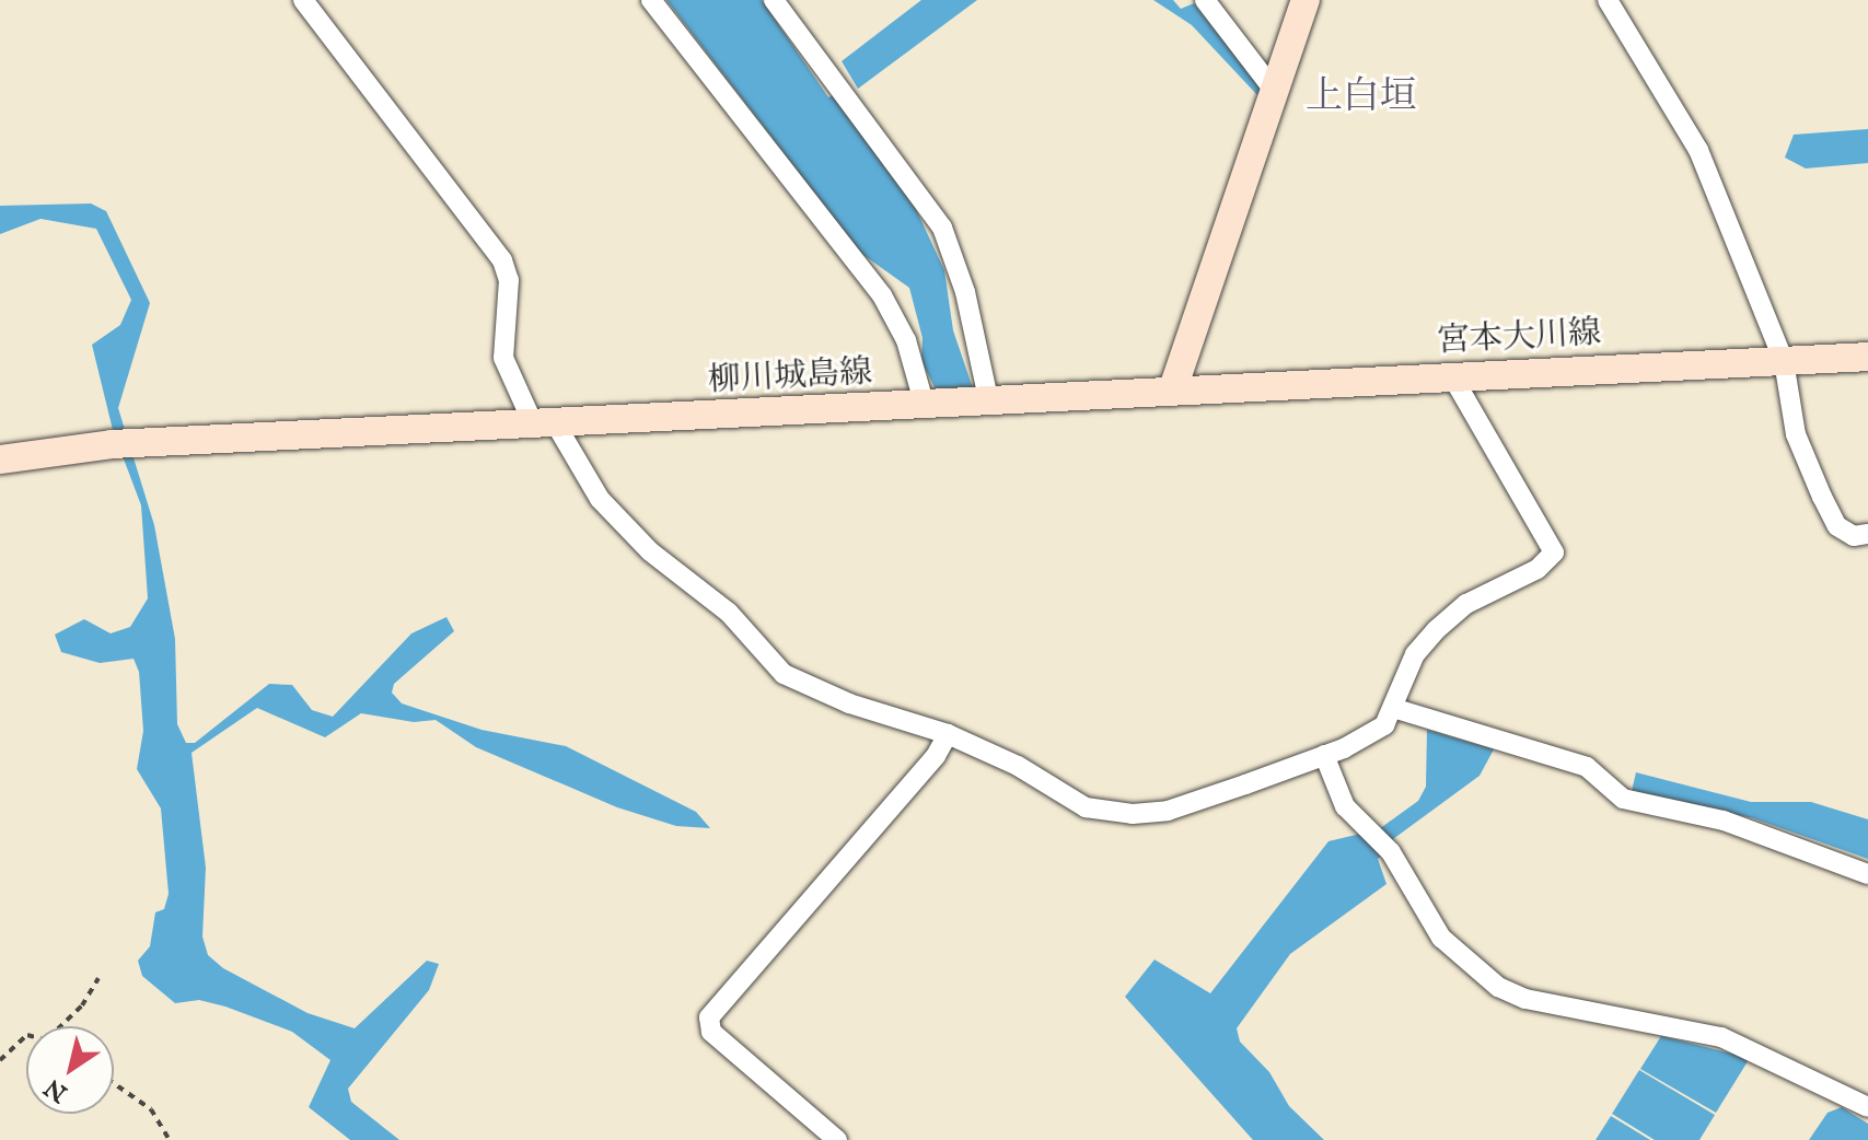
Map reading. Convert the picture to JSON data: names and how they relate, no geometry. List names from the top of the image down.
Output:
{
  "streets": {
    "main road": ["宮本大川線", "柳川城島線"]
  },
  "crossings": [
    ["宮本大川線", "柳川城島線"]
  ],
  "districts": ["上白垣"],
  "north": "bottom left"
}
